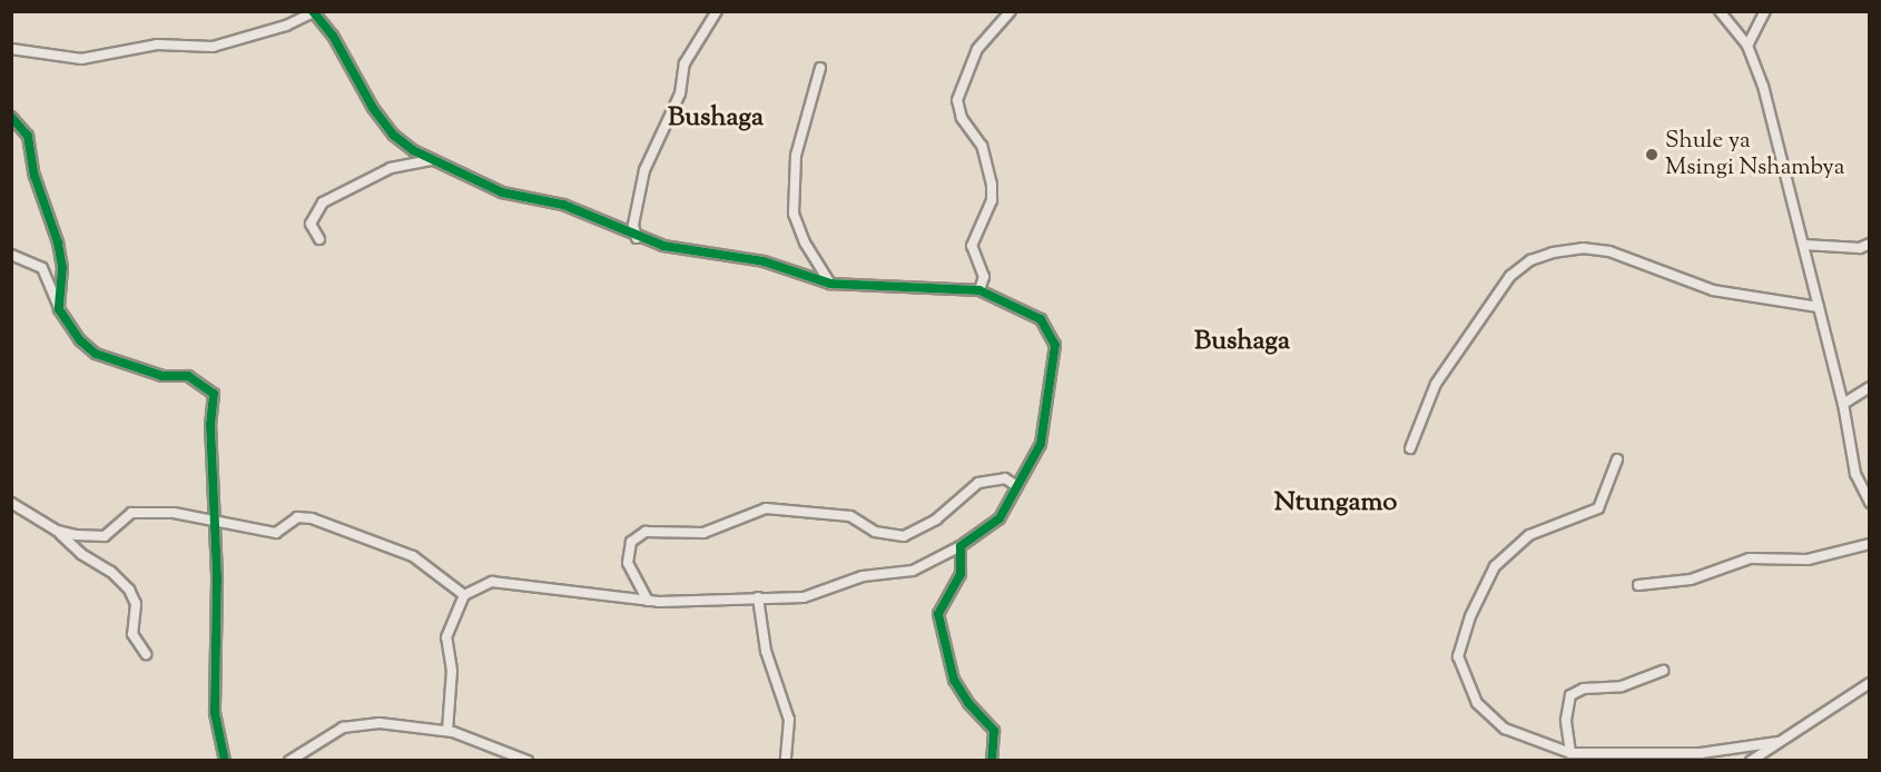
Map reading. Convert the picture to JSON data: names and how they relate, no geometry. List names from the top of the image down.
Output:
{
  "districts": ["Bushaga", "Bushaga", "Ntungamo"],
  "places": ["Shule ya Msingi Nshambya"]
}
